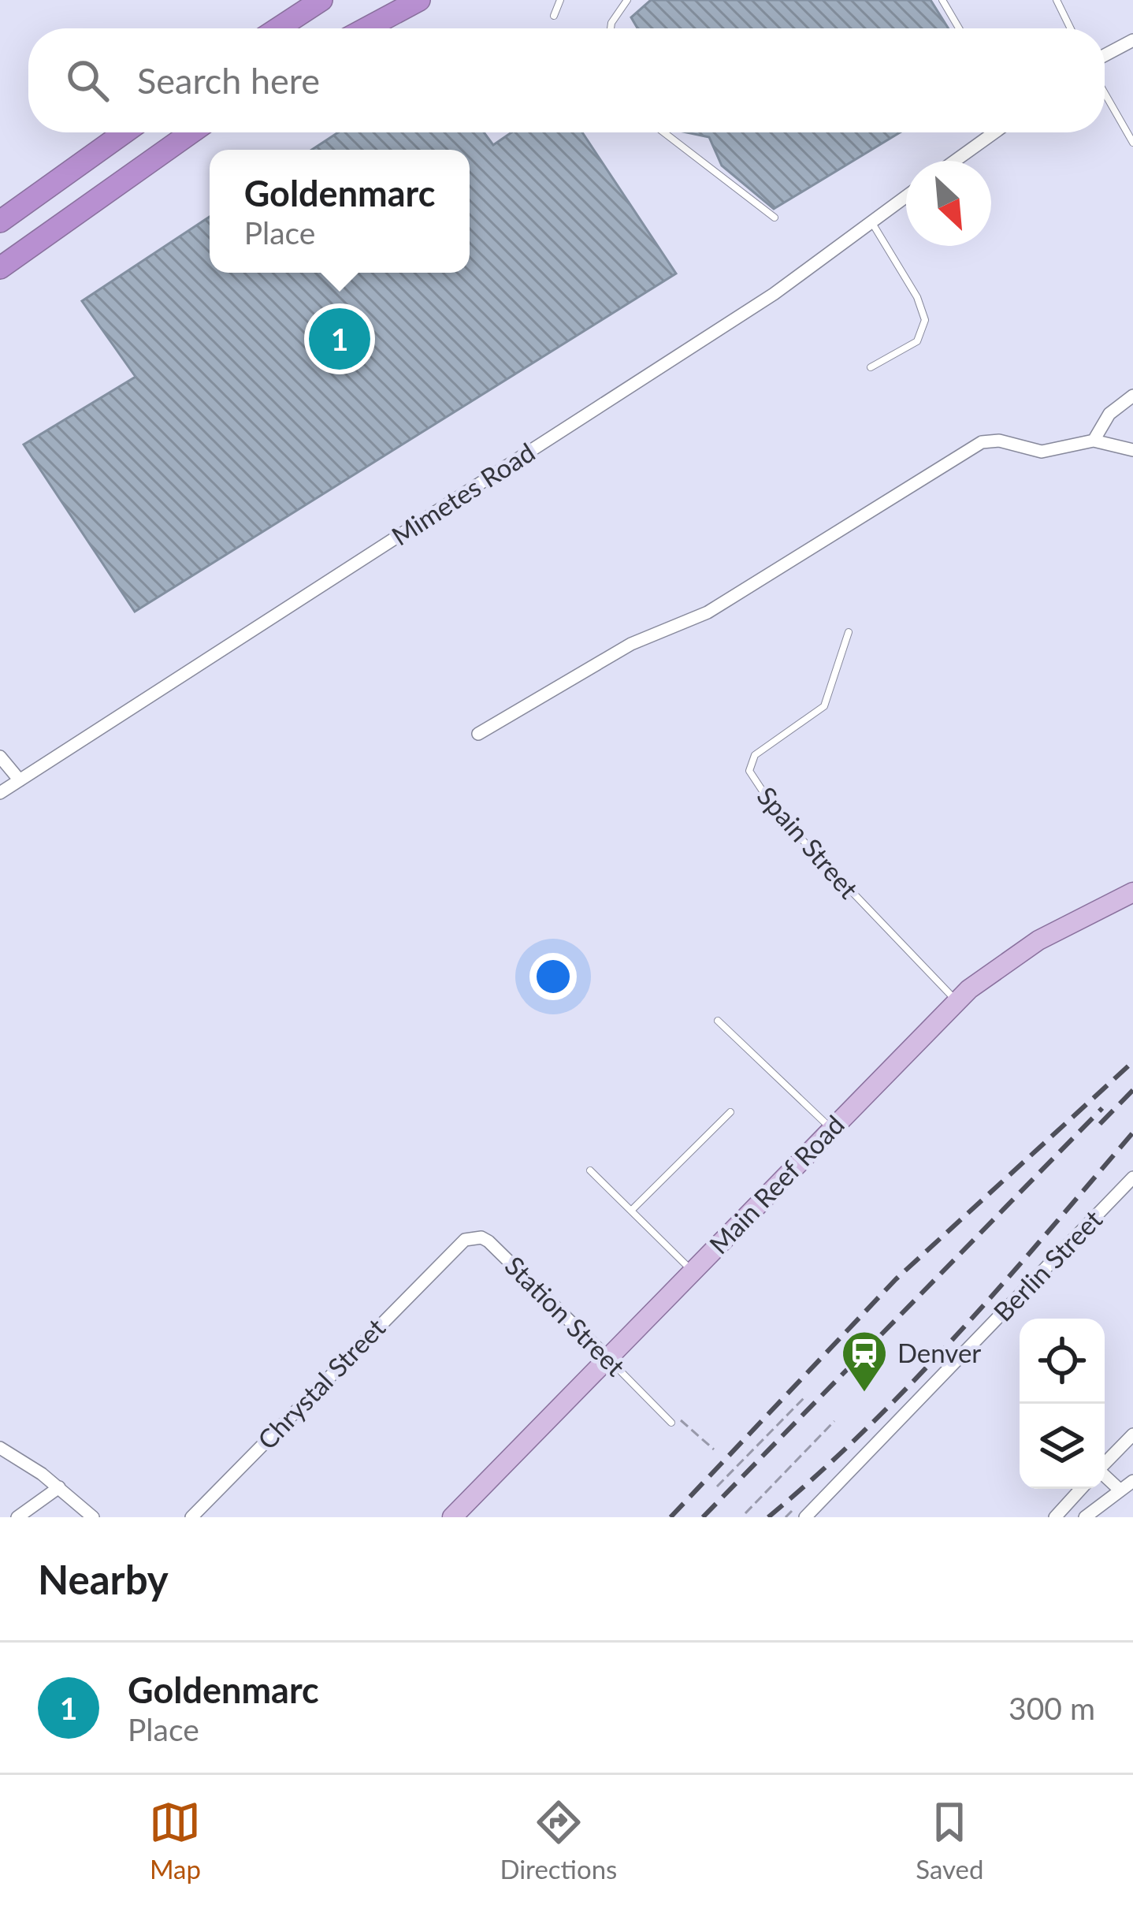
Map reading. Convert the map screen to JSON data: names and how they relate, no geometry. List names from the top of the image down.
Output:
{
  "streets": {
    "main road": ["Main Reef Road"],
    "street": [
      "Mimetes Road",
      "Berlin Street",
      "Station Street",
      "Chrystal Street"
    ],
    "lane": ["Spain Street"]
  },
  "crossings": [
    ["Spain Street", "Main Reef Road"],
    ["Main Reef Road", "Station Street"],
    ["Station Street", "Chrystal Street"]
  ],
  "places": {
    "station": ["Denver"]
  },
  "north": "bottom right",
  "page": {
    "search": "Search here",
    "popup": ["Goldenmarc", "Place"],
    "pins": "1",
    "heading": "Nearby",
    "list": [
      {
        "mark": "1",
        "name": "Goldenmarc",
        "note": "Place",
        "value": "300 m"
      }
    ],
    "nav": ["Map", "Directions", "Saved"]
  }
}
